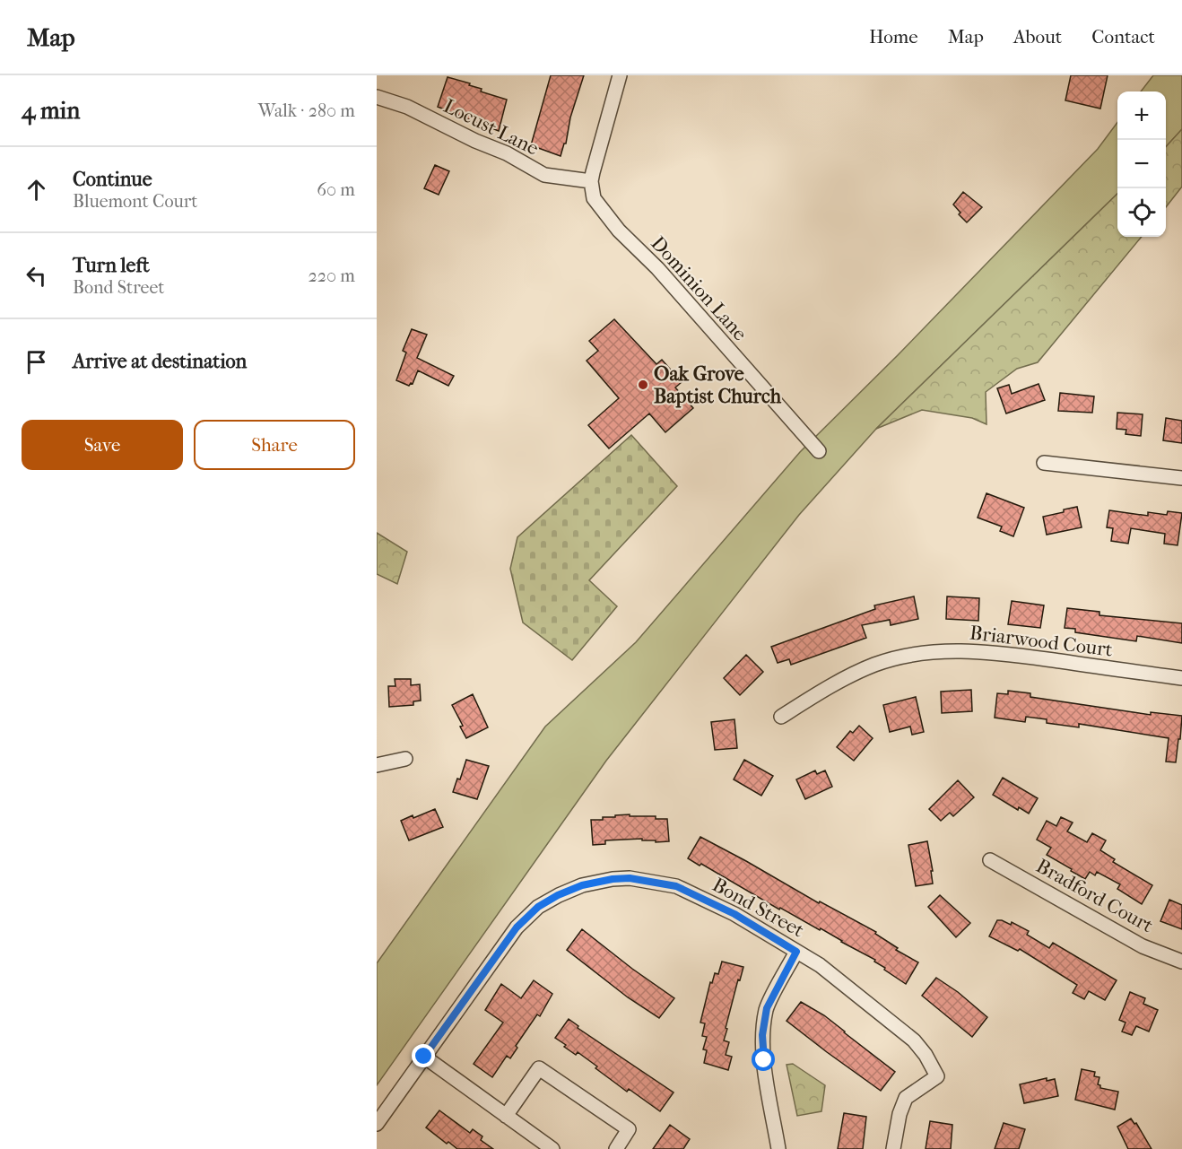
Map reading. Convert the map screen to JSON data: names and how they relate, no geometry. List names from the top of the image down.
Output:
{
  "streets": {
    "street": [
      "Locust Lane",
      "Dominion Lane",
      "Briarwood Court",
      "Bradford Court",
      "Bond Street"
    ]
  },
  "crossings": [
    ["Locust Lane", "Dominion Lane"]
  ],
  "places": ["Oak Grove Baptist Church"],
  "page": {
    "header": "Map",
    "nav": [
      "Home",
      "Map",
      "About",
      "Contact"
    ],
    "heading": ["4 min", "Walk · 280 m"],
    "map_buttons": ["+", "−"],
    "list": [
      ["Continue", "Bluemont Court", "60 m"],
      ["Turn left", "Bond Street", "220 m"],
      "Arrive at destination"
    ],
    "buttons": ["Save", "Share"]
  }
}
